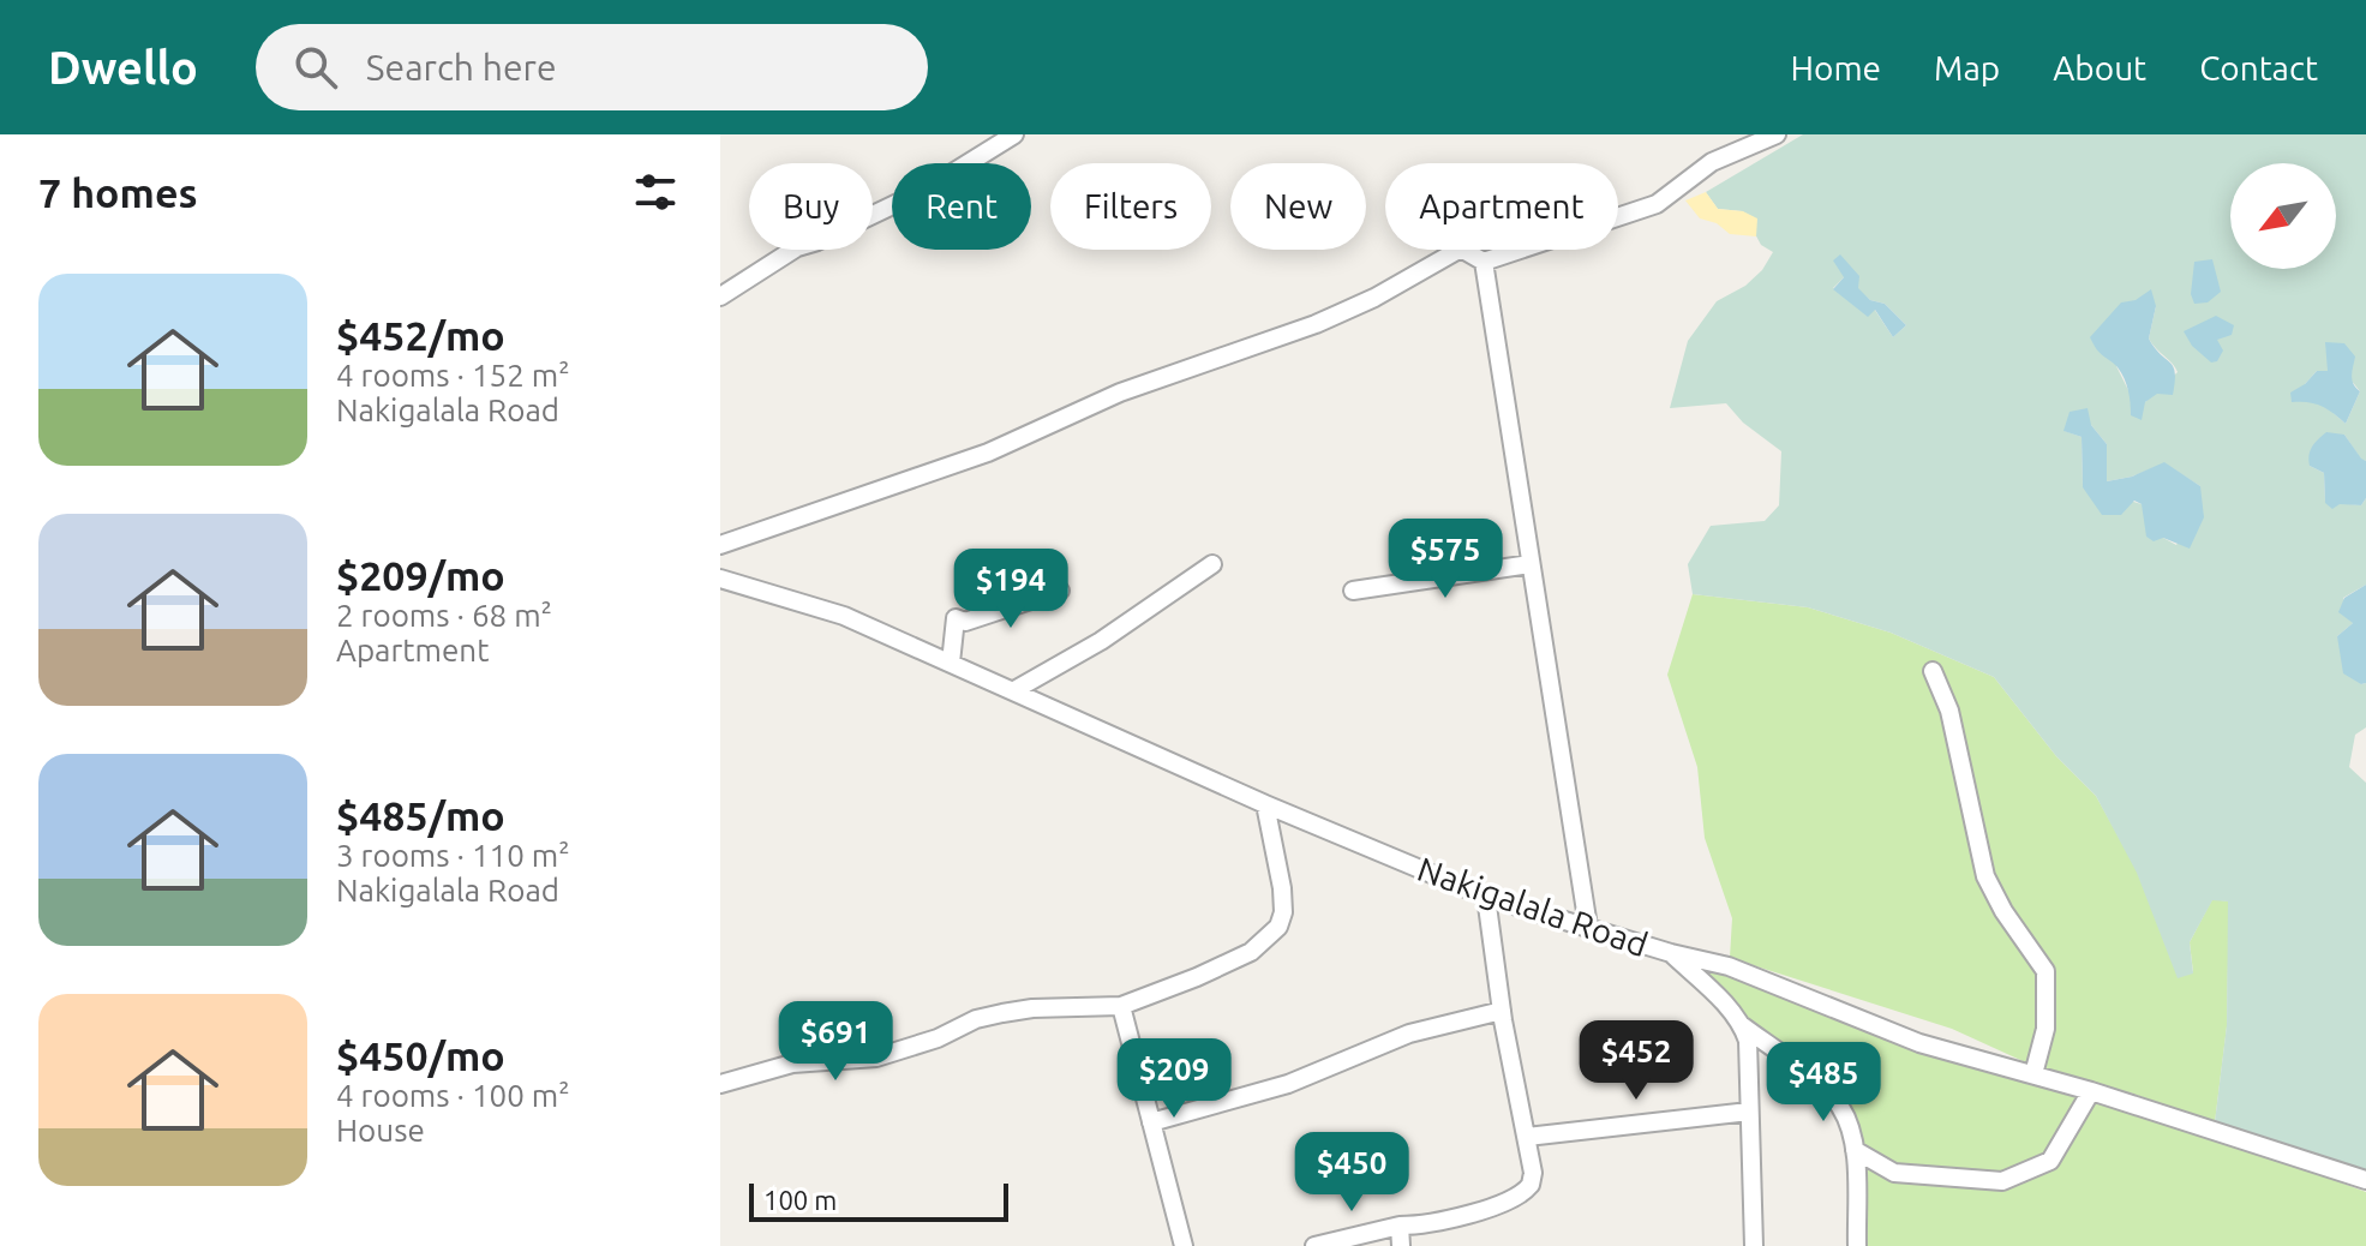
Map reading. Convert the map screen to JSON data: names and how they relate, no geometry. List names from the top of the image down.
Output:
{
  "streets": {
    "street": ["Nakigalala Road"]
  },
  "scale_bar": "100 m",
  "north": "bottom left",
  "page": {
    "header": "Dwello",
    "search": "Search here",
    "nav": [
      "Home",
      "Map",
      "About",
      "Contact"
    ],
    "heading": "7 homes",
    "chip": [
      "Buy",
      "Rent",
      "Filters",
      "New",
      "Apartment"
    ],
    "list": [
      {
        "name": "$452/mo",
        "note": "4 rooms · 152 m² · Nakigalala Road"
      },
      {
        "name": "$209/mo",
        "note": "2 rooms · 68 m² · Apartment"
      },
      {
        "name": "$485/mo",
        "note": "3 rooms · 110 m² · Nakigalala Road"
      },
      {
        "name": "$450/mo",
        "note": "4 rooms · 100 m² · House"
      }
    ],
    "price": [
      "$575",
      "$194",
      "$691",
      "$452",
      "$209",
      "$485",
      "$450"
    ],
    "scale": "100 m"
  }
}
